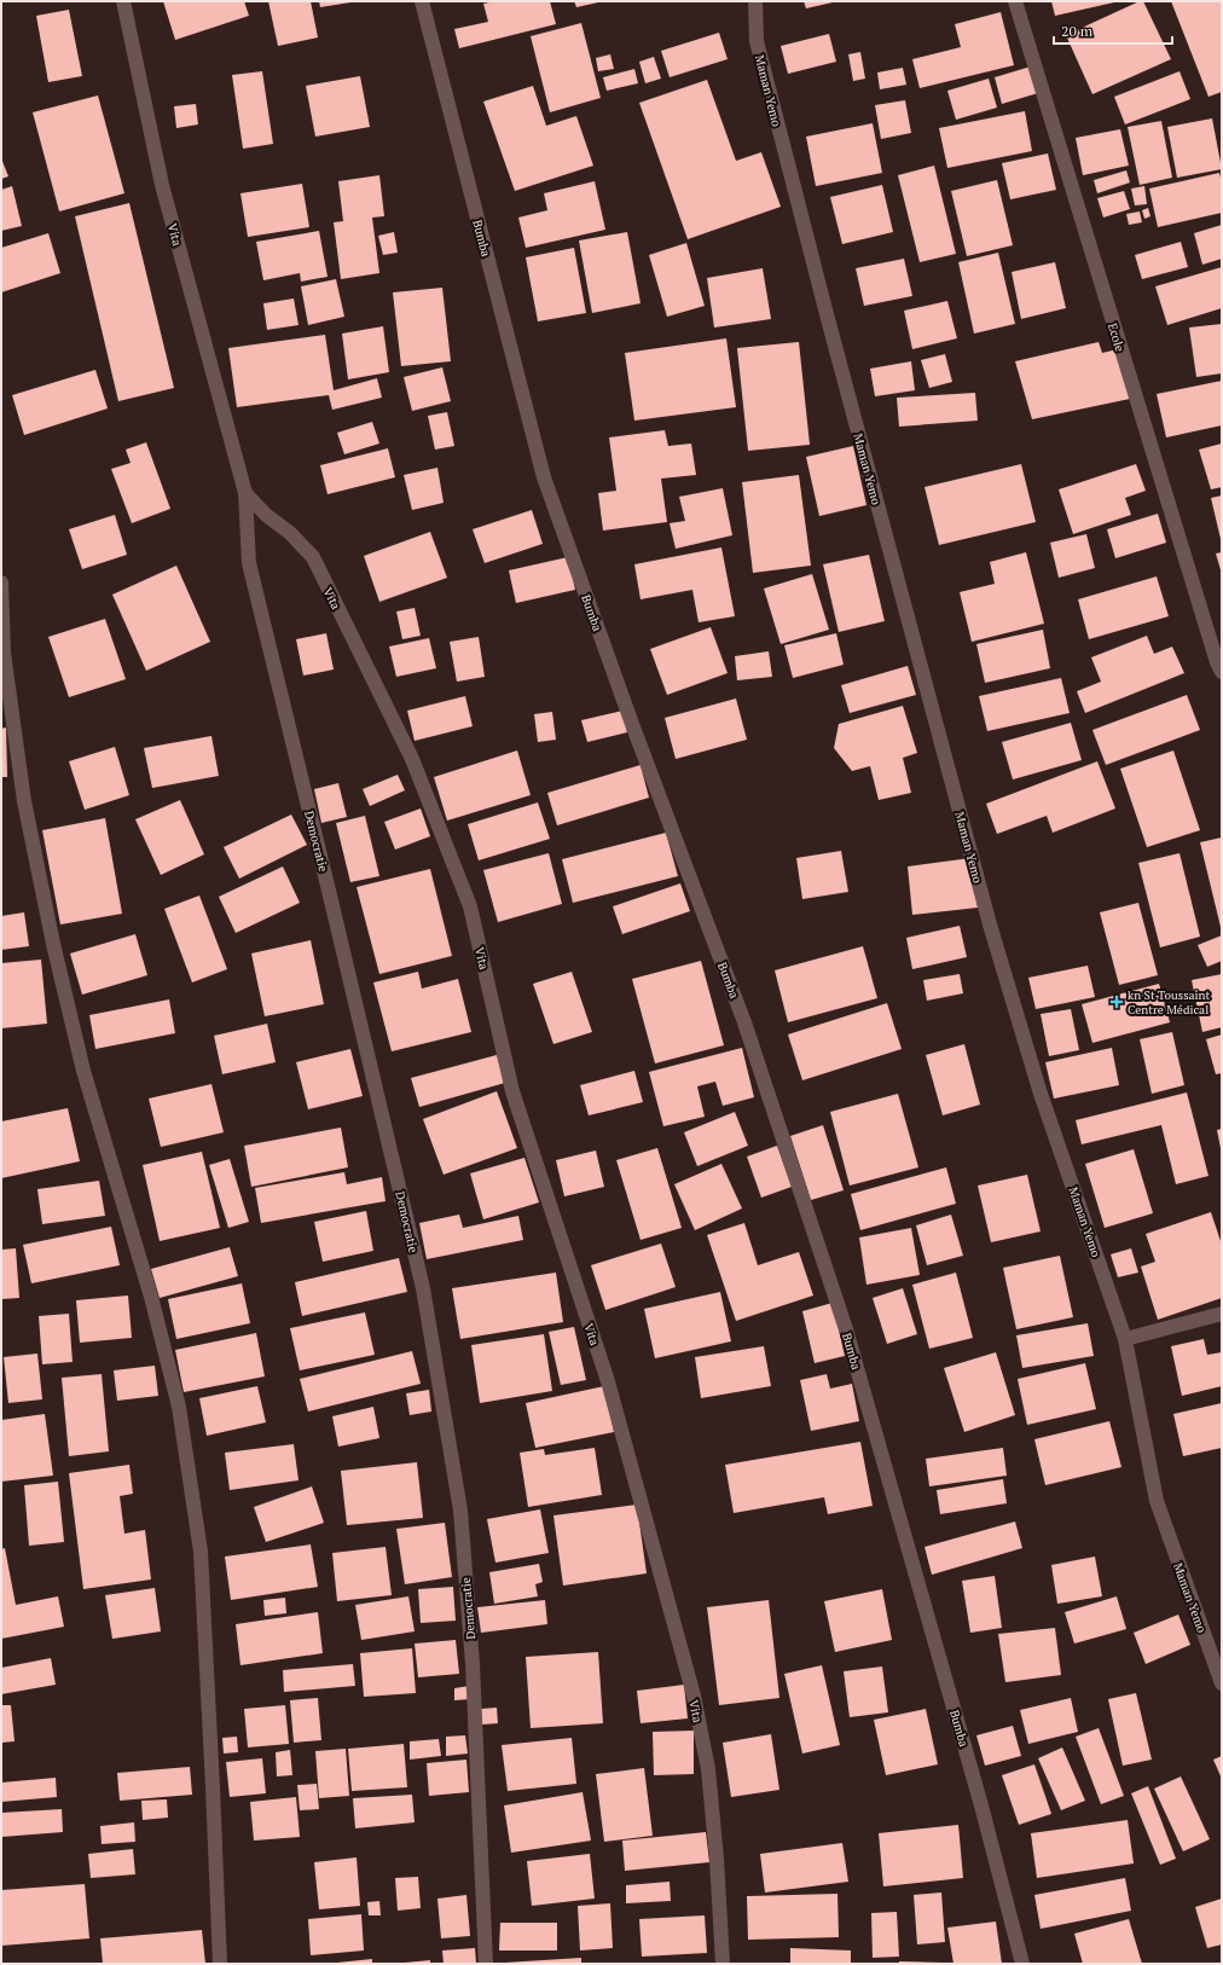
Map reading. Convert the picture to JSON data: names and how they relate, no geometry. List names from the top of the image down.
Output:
{
  "streets": {
    "street": [
      "Maman Yemo",
      "Vita",
      "Bumba",
      "Ecole",
      "Democratie"
    ]
  },
  "crossings": [
    ["Vita", "Democratie"]
  ],
  "places": {
    "health": ["kn St Toussaint Centre Médical"]
  },
  "scale_bar": "20 m"
}
